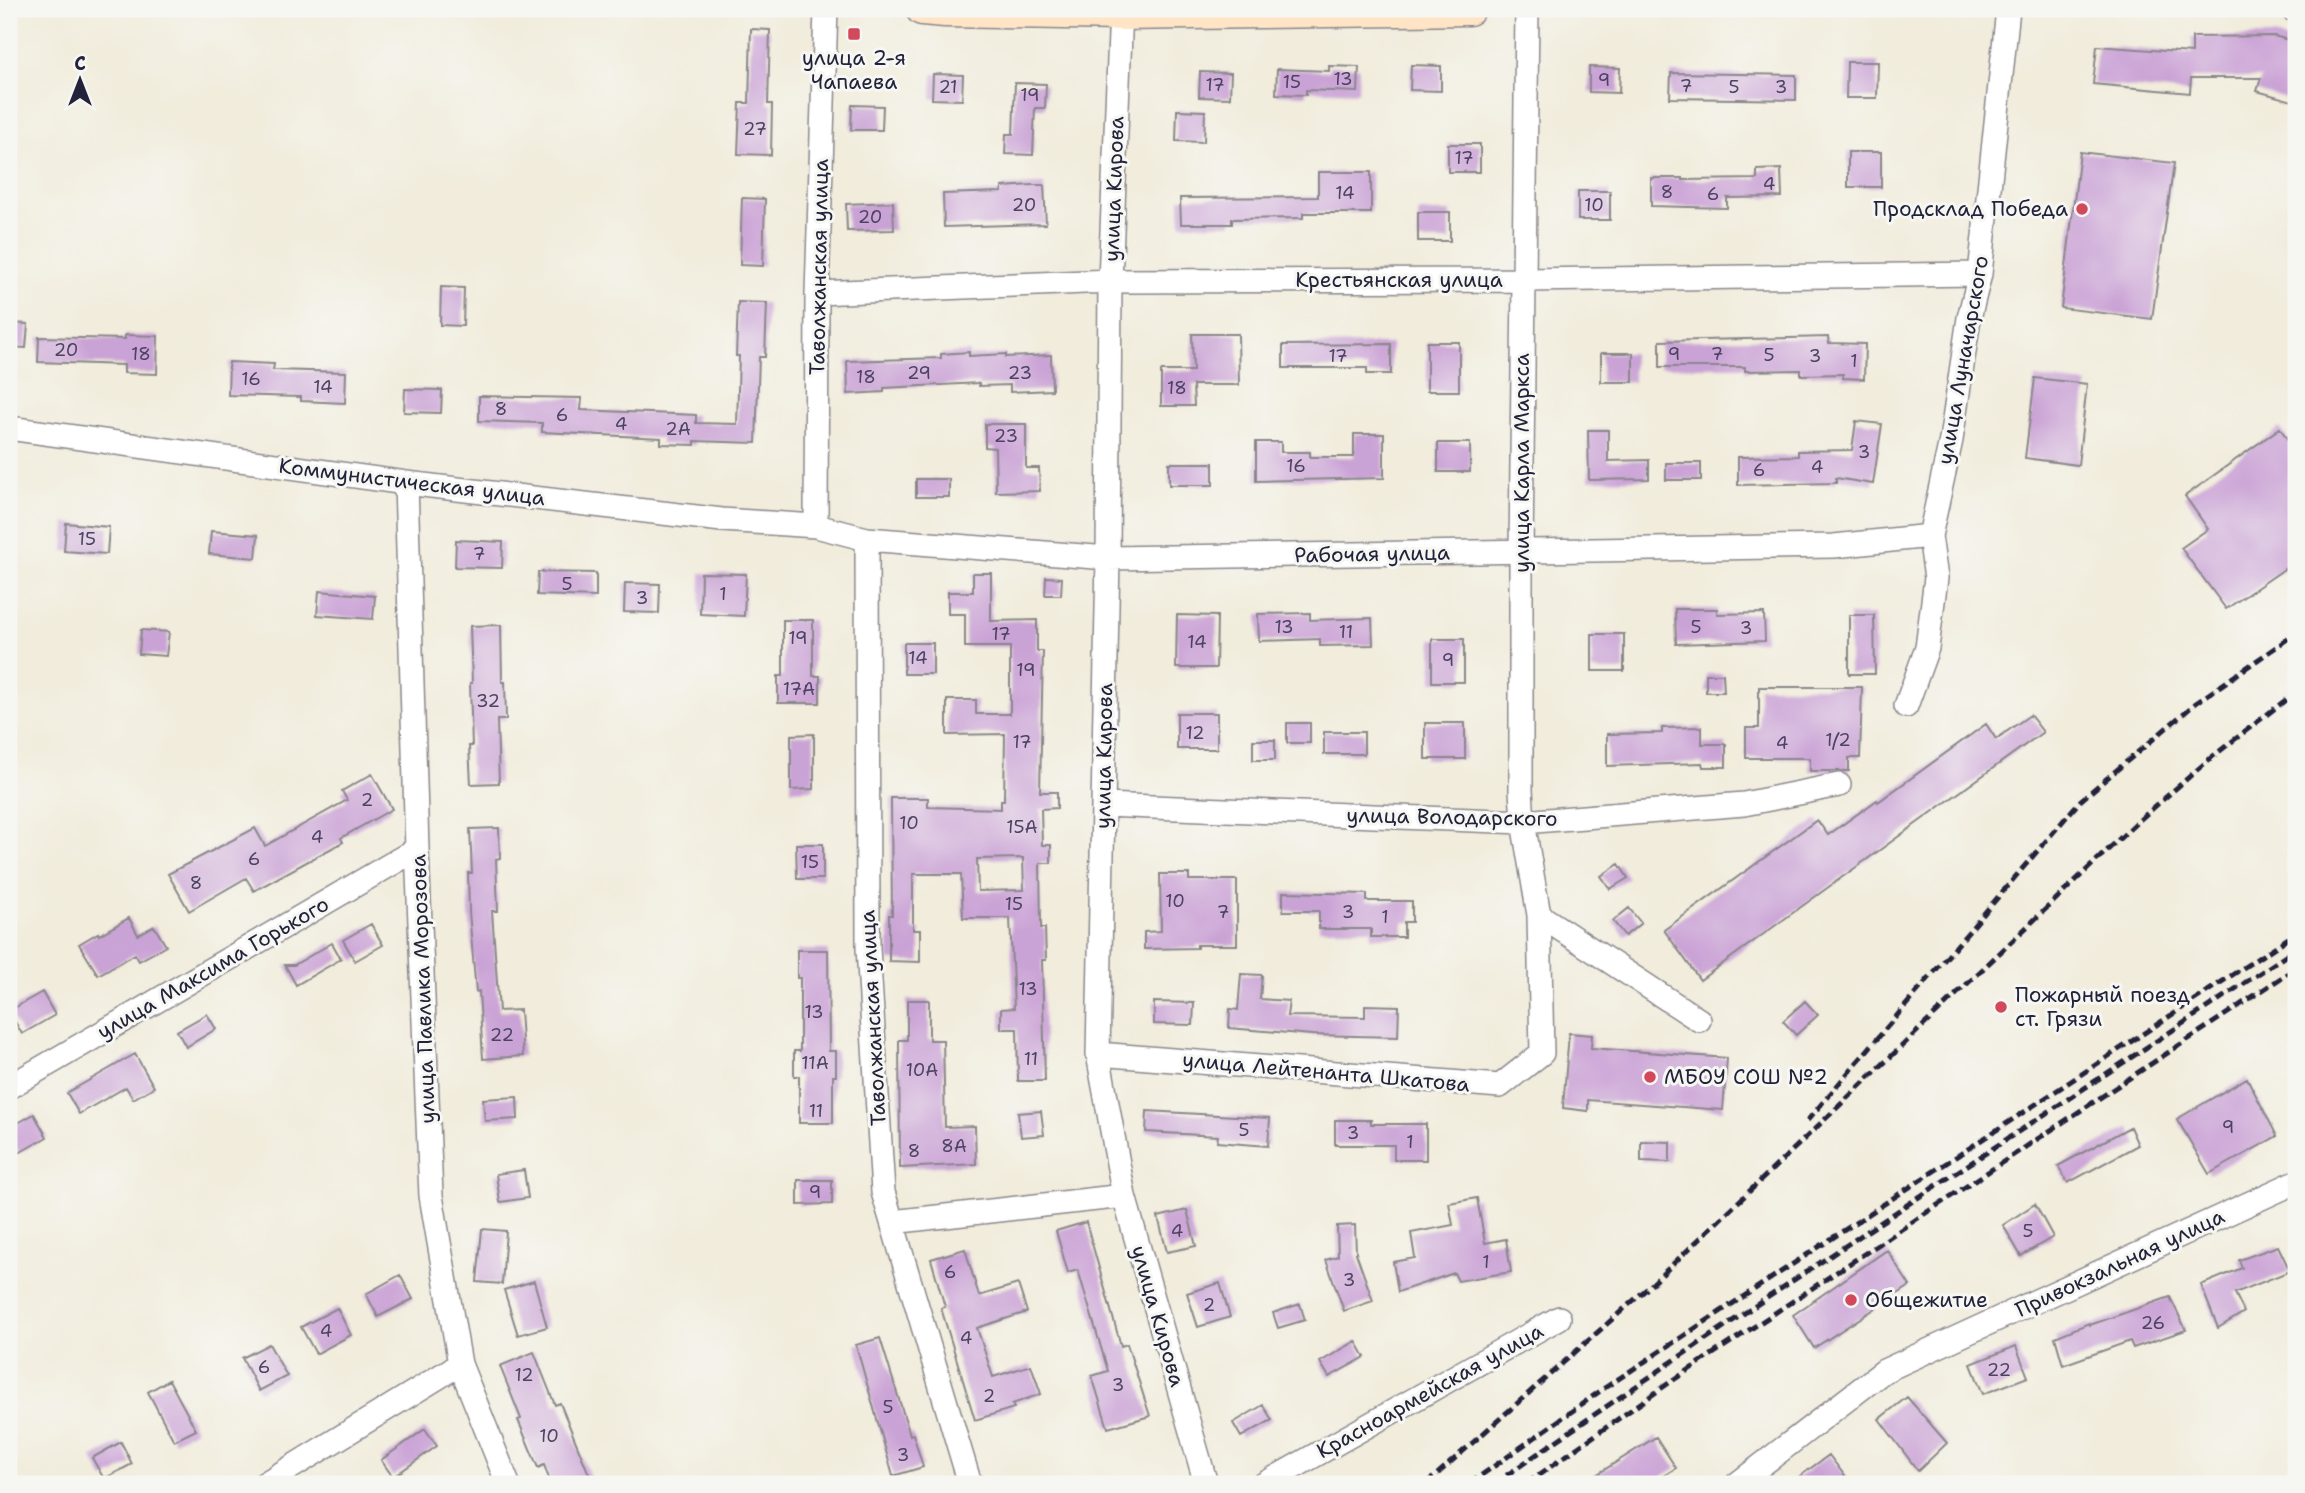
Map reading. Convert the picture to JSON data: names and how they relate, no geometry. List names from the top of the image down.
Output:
{
  "streets": {
    "street": [
      "улица Кирова",
      "Таволжанская улица",
      "Крестьянская улица",
      "улица Луначарского",
      "улица Карла Маркса",
      "Коммунистическая улица",
      "Рабочая улица",
      "улица Володарского",
      "улица Максима Горького",
      "улица Павлика Морозова",
      "улица Лейтенанта Шкатова",
      "Привокзальная улица",
      "Красноармейская улица"
    ]
  },
  "crossings": [
    ["улица Кирова", "Крестьянская улица"],
    ["улица Кирова", "Рабочая улица"],
    ["улица Кирова", "улица Володарского"],
    ["улица Кирова", "улица Лейтенанта Шкатова"],
    ["Таволжанская улица", "Крестьянская улица"],
    ["Таволжанская улица", "Коммунистическая улица"],
    ["Таволжанская улица", "Рабочая улица"],
    ["Крестьянская улица", "улица Луначарского"],
    ["Крестьянская улица", "улица Карла Маркса"],
    ["улица Луначарского", "Рабочая улица"],
    ["улица Карла Маркса", "Рабочая улица"],
    ["улица Карла Маркса", "улица Володарского"],
    ["улица Карла Маркса", "улица Лейтенанта Шкатова"],
    ["Коммунистическая улица", "Рабочая улица"],
    ["Коммунистическая улица", "улица Павлика Морозова"],
    ["улица Максима Горького", "улица Павлика Морозова"]
  ],
  "places": {
    "transit": ["улица 2-я Чапаева"],
    "other": [
      "Продсклад Победа",
      "Пожарный поезд ст. Грязи",
      "МБОУ СОШ №2",
      "Общежитие"
    ]
  },
  "house_numbers": [
    "13",
    "9",
    "15",
    "17",
    "7",
    "21",
    "5",
    "3",
    "19",
    "27",
    "17",
    "4",
    "8",
    "14",
    "6",
    "20",
    "10",
    "20",
    "20",
    "18",
    "9",
    "7",
    "5",
    "17",
    "3",
    "1",
    "29",
    "23",
    "18",
    "16",
    "14",
    "18",
    "8",
    "6",
    "4",
    "2А",
    "23",
    "3",
    "16",
    "4",
    "6",
    "15",
    "7",
    "5",
    "1",
    "3",
    "13",
    "5",
    "3",
    "11",
    "17",
    "19",
    "14",
    "14",
    "9",
    "19",
    "17А",
    "32",
    "12",
    "1/2",
    "17",
    "4",
    "2",
    "10",
    "15А",
    "4",
    "6",
    "15",
    "8",
    "10",
    "15",
    "7",
    "3",
    "1",
    "13",
    "13",
    "22",
    "11",
    "11А",
    "10А",
    "11",
    "9",
    "5",
    "3",
    "1",
    "8А",
    "8",
    "9",
    "4",
    "5",
    "1",
    "6",
    "3",
    "2",
    "26",
    "4",
    "4",
    "6",
    "22",
    "12",
    "3",
    "2",
    "5",
    "10",
    "3"
  ],
  "north": "top"
}
